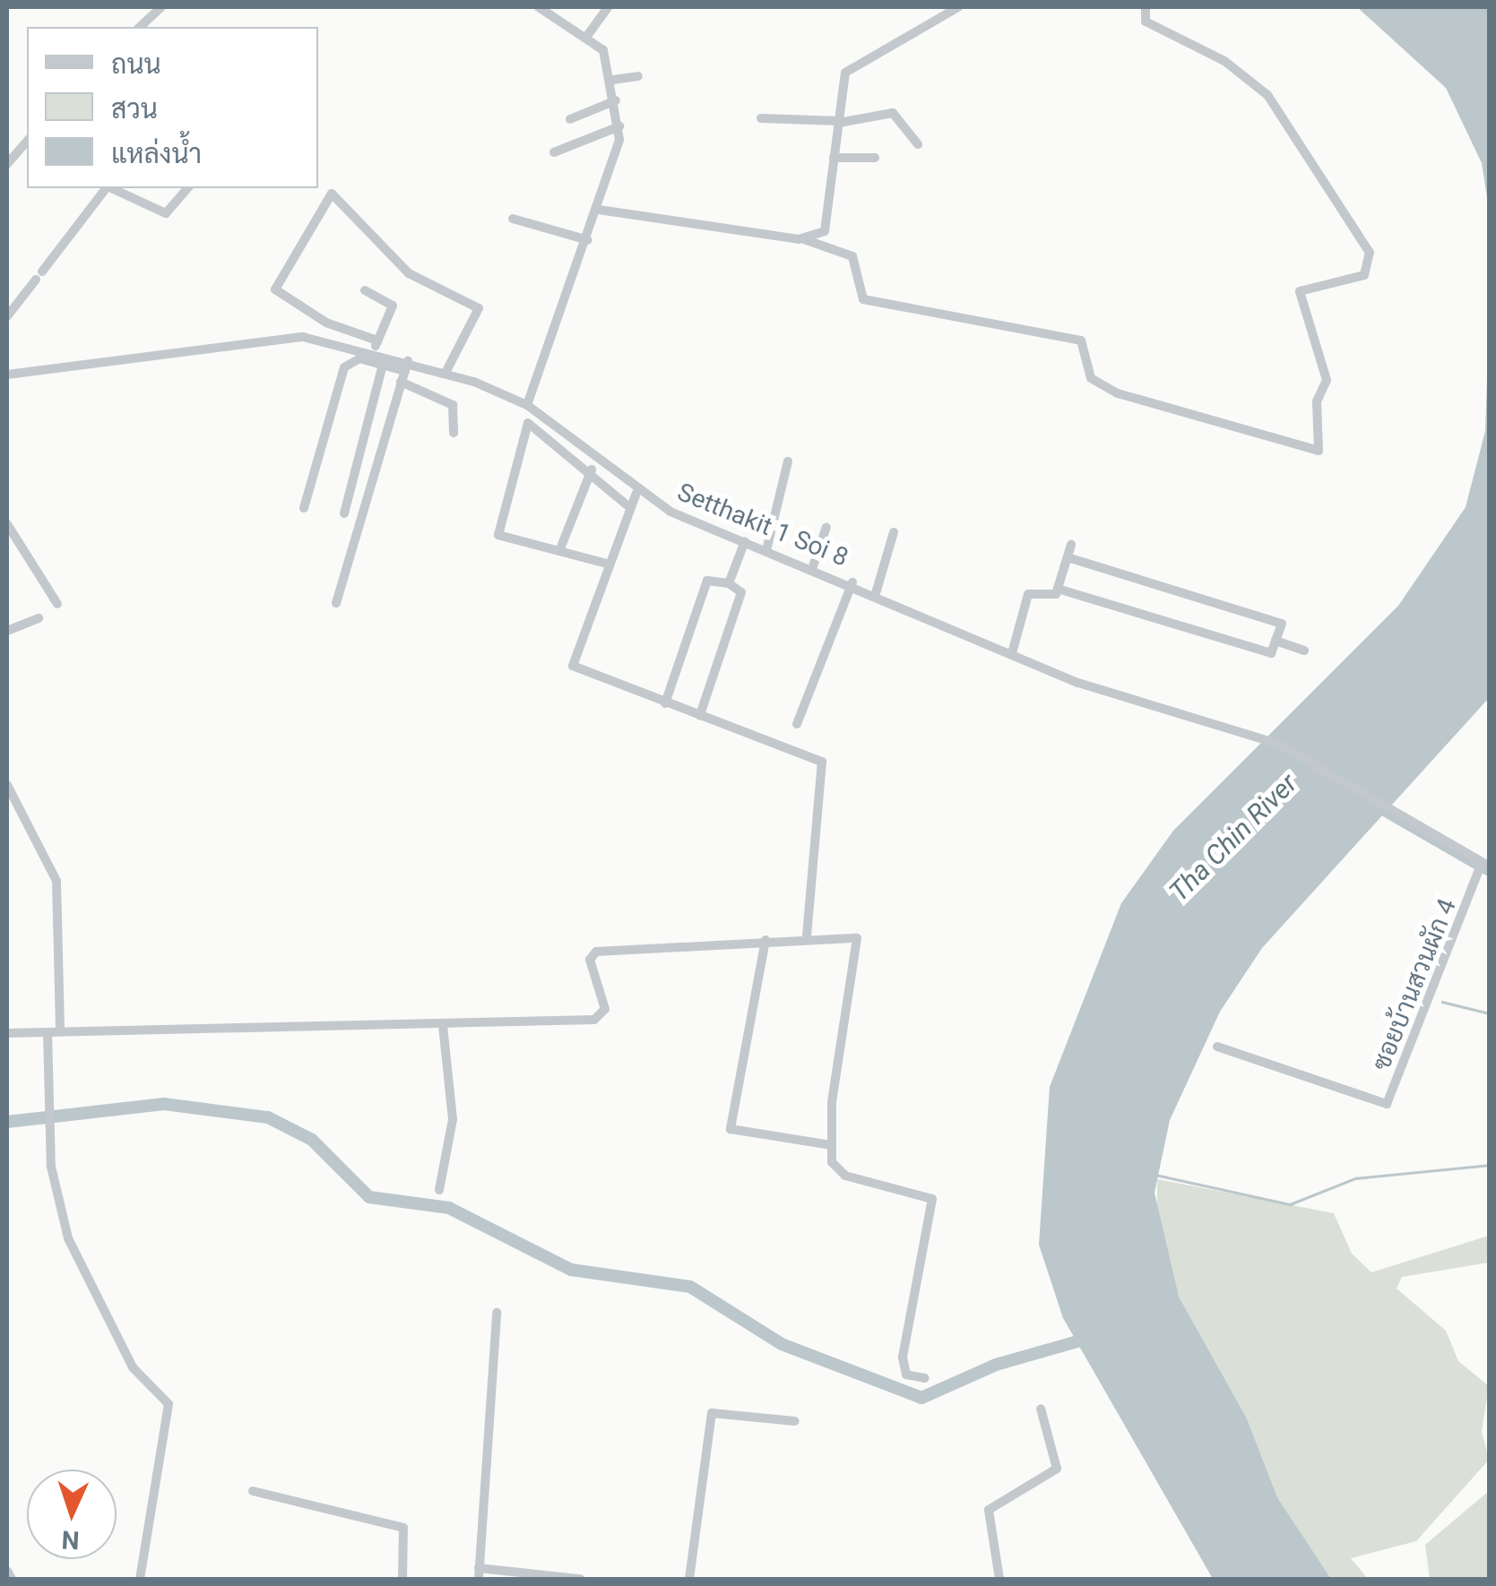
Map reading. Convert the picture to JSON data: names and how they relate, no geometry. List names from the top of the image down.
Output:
{
  "streets": {
    "street": ["Setthakit 1 Soi 8", "ซอยบ้านสวนผัก 4"]
  },
  "crossings": [
    ["Setthakit 1 Soi 8", "ซอยบ้านสวนผัก 4"]
  ],
  "water": ["Tha Chin River"],
  "legend": ["ถนน", "สวน", "แหล่งน้ำ"],
  "north": "bottom"
}
